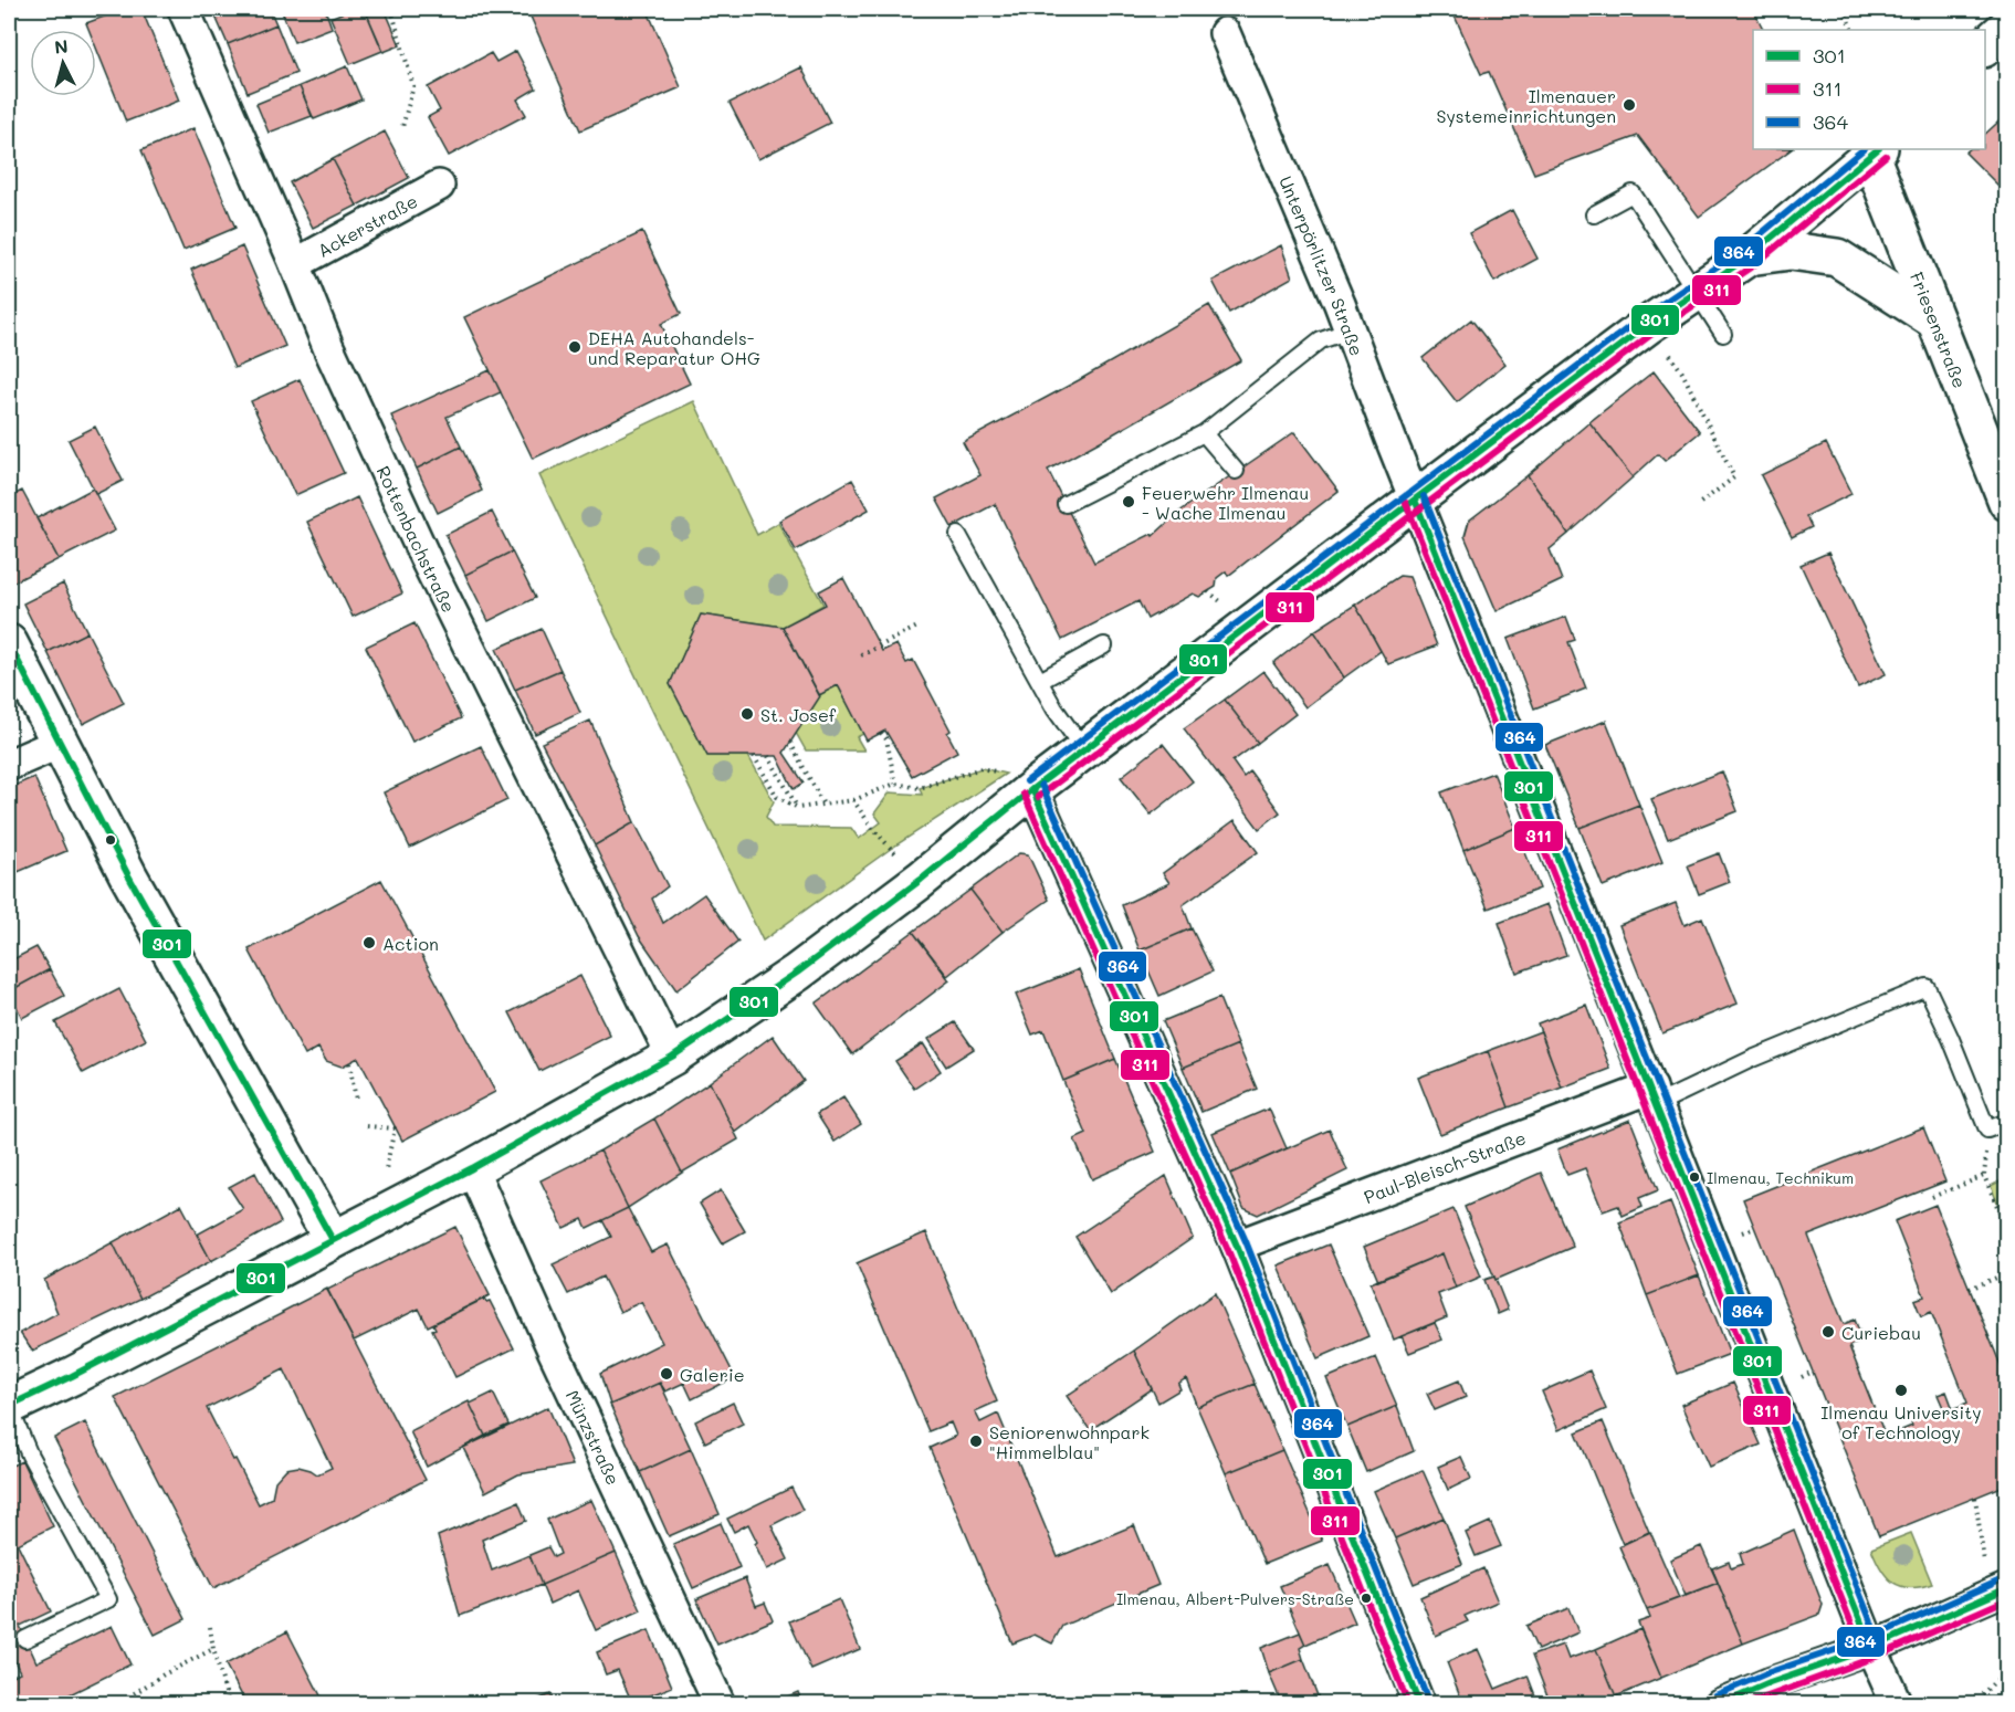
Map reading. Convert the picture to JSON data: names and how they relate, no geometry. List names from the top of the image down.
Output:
{
  "streets": {
    "main road": ["Friesenstraße"],
    "street": [
      "Ackerstraße",
      "Unterpörlitzer Straße",
      "Rottenbachstraße",
      "Paul-Bleisch-Straße",
      "Münzstraße"
    ]
  },
  "crossings": [
    ["Ackerstraße", "Rottenbachstraße"],
    ["Unterpörlitzer Straße", "Paul-Bleisch-Straße"]
  ],
  "places": [
    "Ilmenauer Systemeinrichtungen",
    "DEHA Autohandels- und Reparatur OHG",
    "Feuerwehr Ilmenau - Wache Ilmenau",
    "St. Josef",
    "Action",
    "Ilmenau, Technikum",
    "Curiebau",
    "Galerie",
    "Ilmenau University of Technology",
    "Seniorenwohnpark \"Himmelblau\"",
    "Ilmenau, Albert-Pulvers-Straße"
  ],
  "lines": ["transit line 301", "transit line 364", "transit line 311"],
  "legend": ["301", "311", "364"],
  "north": "top"
}
